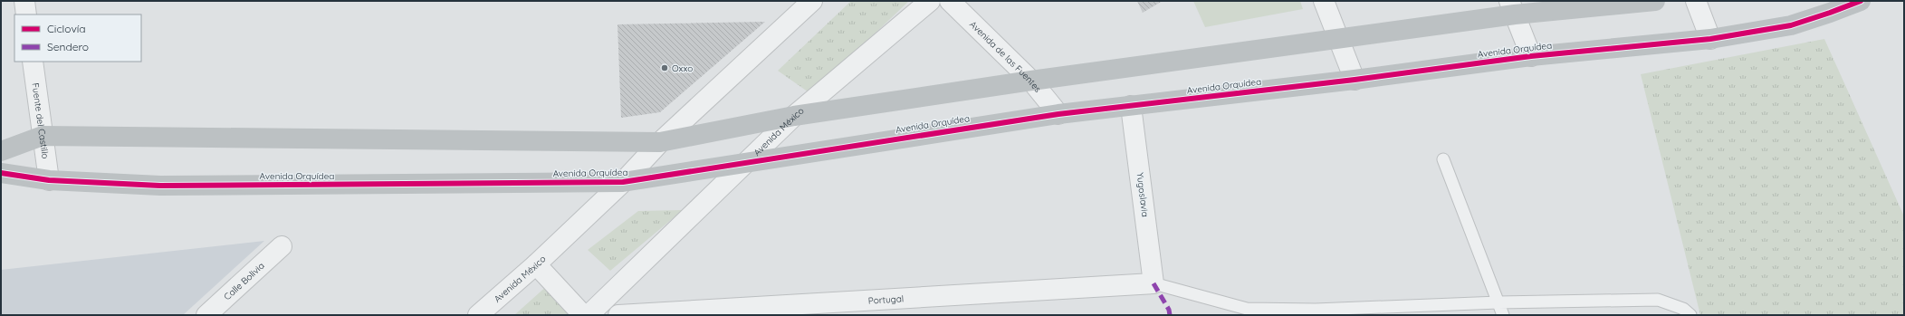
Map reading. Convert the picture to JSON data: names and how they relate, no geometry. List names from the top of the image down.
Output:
{
  "streets": {
    "street": [
      "Avenida Orquídea",
      "Avenida de las Fuentes",
      "Fuente del Castillo",
      "Avenida México",
      "Yugoslavia",
      "Calle Bolivia",
      "Portugal"
    ]
  },
  "crossings": [
    ["Avenida Orquídea", "Avenida de las Fuentes"],
    ["Avenida Orquídea", "Fuente del Castillo"],
    ["Avenida Orquídea", "Avenida México"],
    ["Avenida Orquídea", "Yugoslavia"],
    ["Yugoslavia", "Portugal"]
  ],
  "places": ["Oxxo"],
  "legend": ["Ciclovía", "Sendero"]
}
